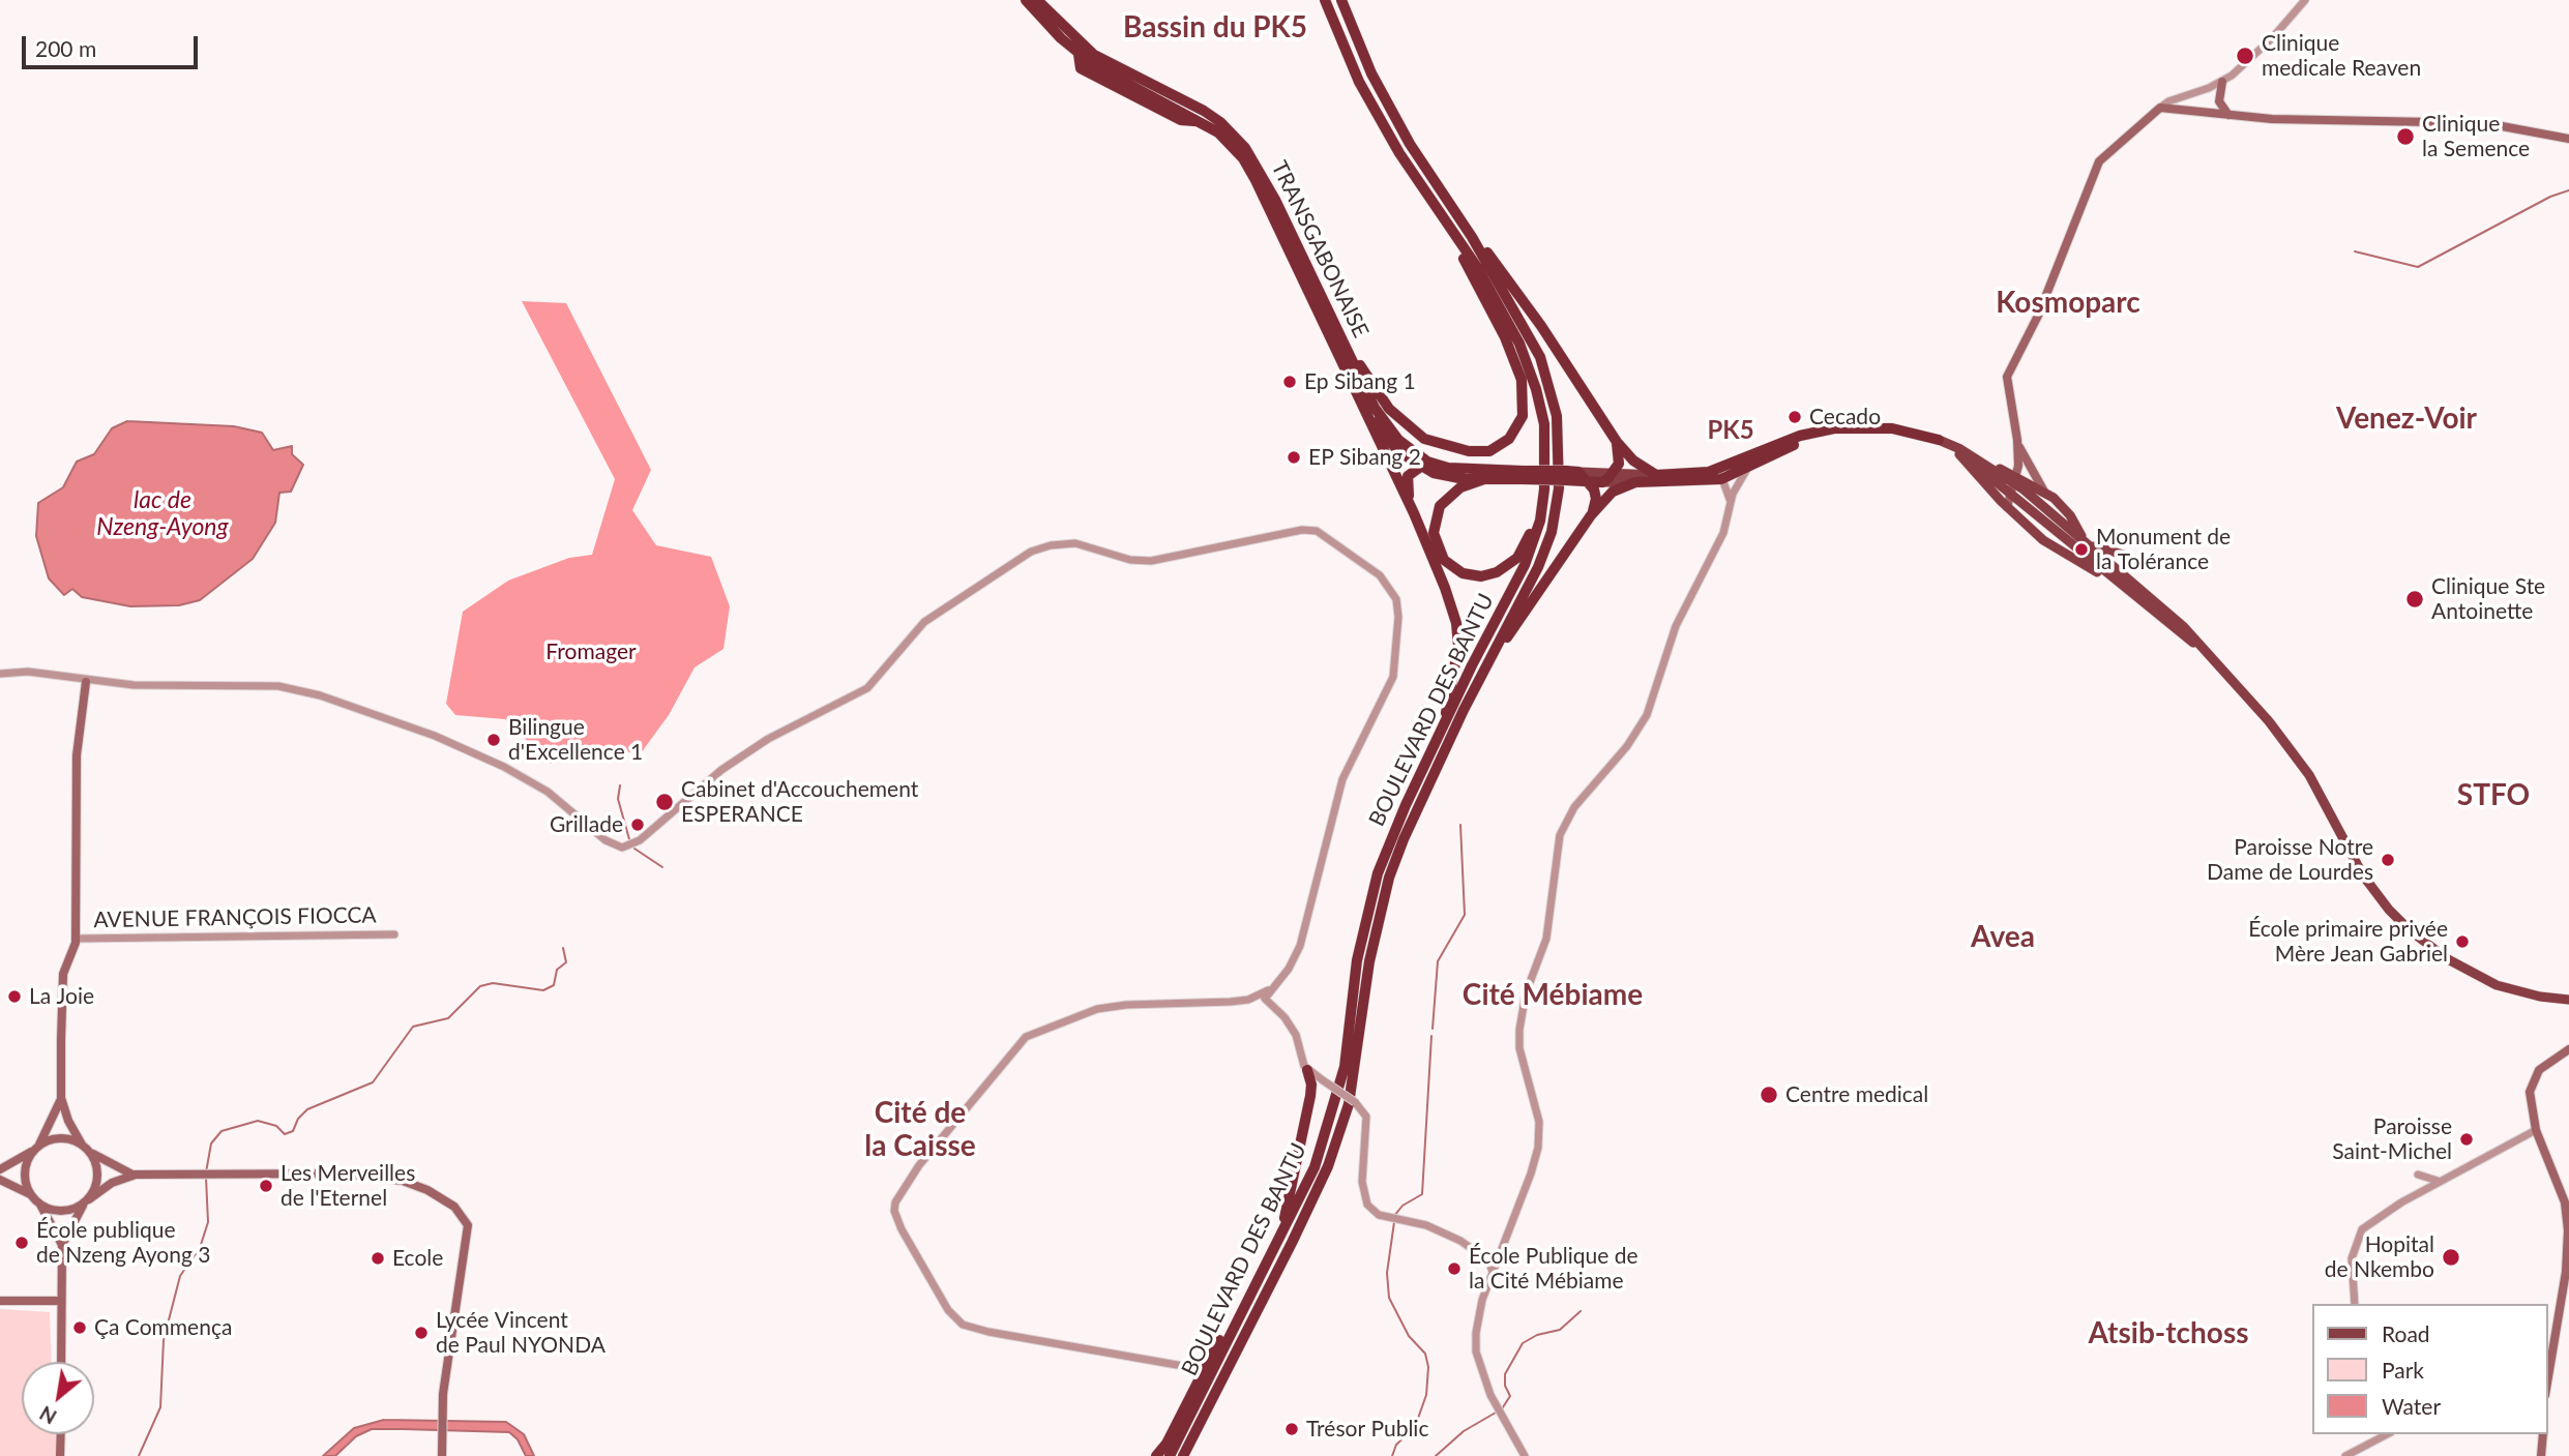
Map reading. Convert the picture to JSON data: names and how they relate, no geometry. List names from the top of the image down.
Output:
{
  "streets": {
    "highway": ["TRANSGABONAISE", "BOULEVARD DES BANTU"],
    "street": ["AVENUE FRANÇOIS FIOCCA"]
  },
  "districts": [
    "Bassin du PK5",
    "Kosmoparc",
    "Venez-Voir",
    "PK5",
    "STFO",
    "Avea",
    "Cité Mébiame",
    "Cité de la Caisse",
    "Atsib-tchoss"
  ],
  "water": ["lac de Nzeng-Ayong"],
  "parks": ["Fromager"],
  "places": [
    "Clinique medicale Reaven",
    "Clinique la Semence",
    "Ep Sibang 1",
    "Cecado",
    "EP Sibang 2",
    "Monument de la Tolérance",
    "Clinique Ste Antoinette",
    "Bilingue d'Excellence 1",
    "Cabinet d'Accouchement ESPERANCE",
    "Grillade",
    "Paroisse Notre Dame de Lourdes",
    "École primaire privée Mère Jean Gabriel",
    "La Joie",
    "Centre medical",
    "Paroisse Saint-Michel",
    "Les Merveilles de l'Eternel",
    "École publique de Nzeng Ayong 3",
    "Hopital de Nkembo",
    "Ecole",
    "École Publique de la Cité Mébiame",
    "Ça Commença",
    "Lycée Vincent de Paul NYONDA",
    "Trésor Public"
  ],
  "legend": ["Road", "Park", "Water"],
  "scale_bar": "200 m",
  "north": "bottom left"
}
